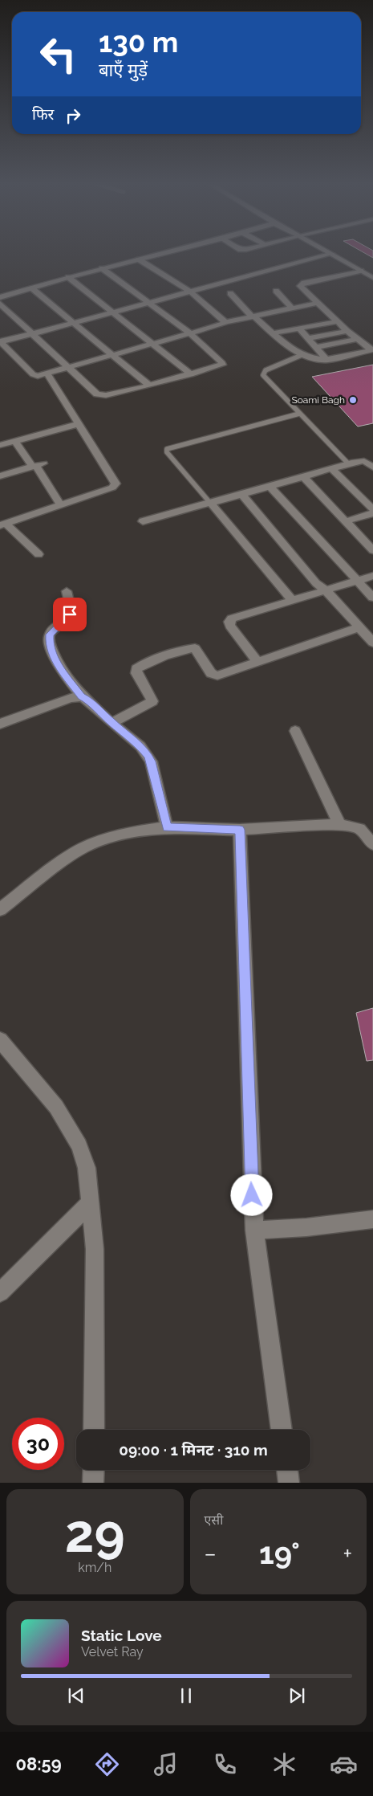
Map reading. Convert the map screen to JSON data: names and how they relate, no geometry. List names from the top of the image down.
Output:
{
  "places": ["Soami Bagh"],
  "page": {
    "turn": ["130 m", "बाएँ मुड़ें"],
    "then": "फिर",
    "limit": "30",
    "trip": "09:00 · 1 मिनट · 310 m",
    "tile": [
      ["29", "km/h"],
      "एसी"
    ],
    "heat": ["−", "19°", "+"],
    "song": ["Static Love", "Velvet Ray"],
    "tabs": "08:59"
  }
}
